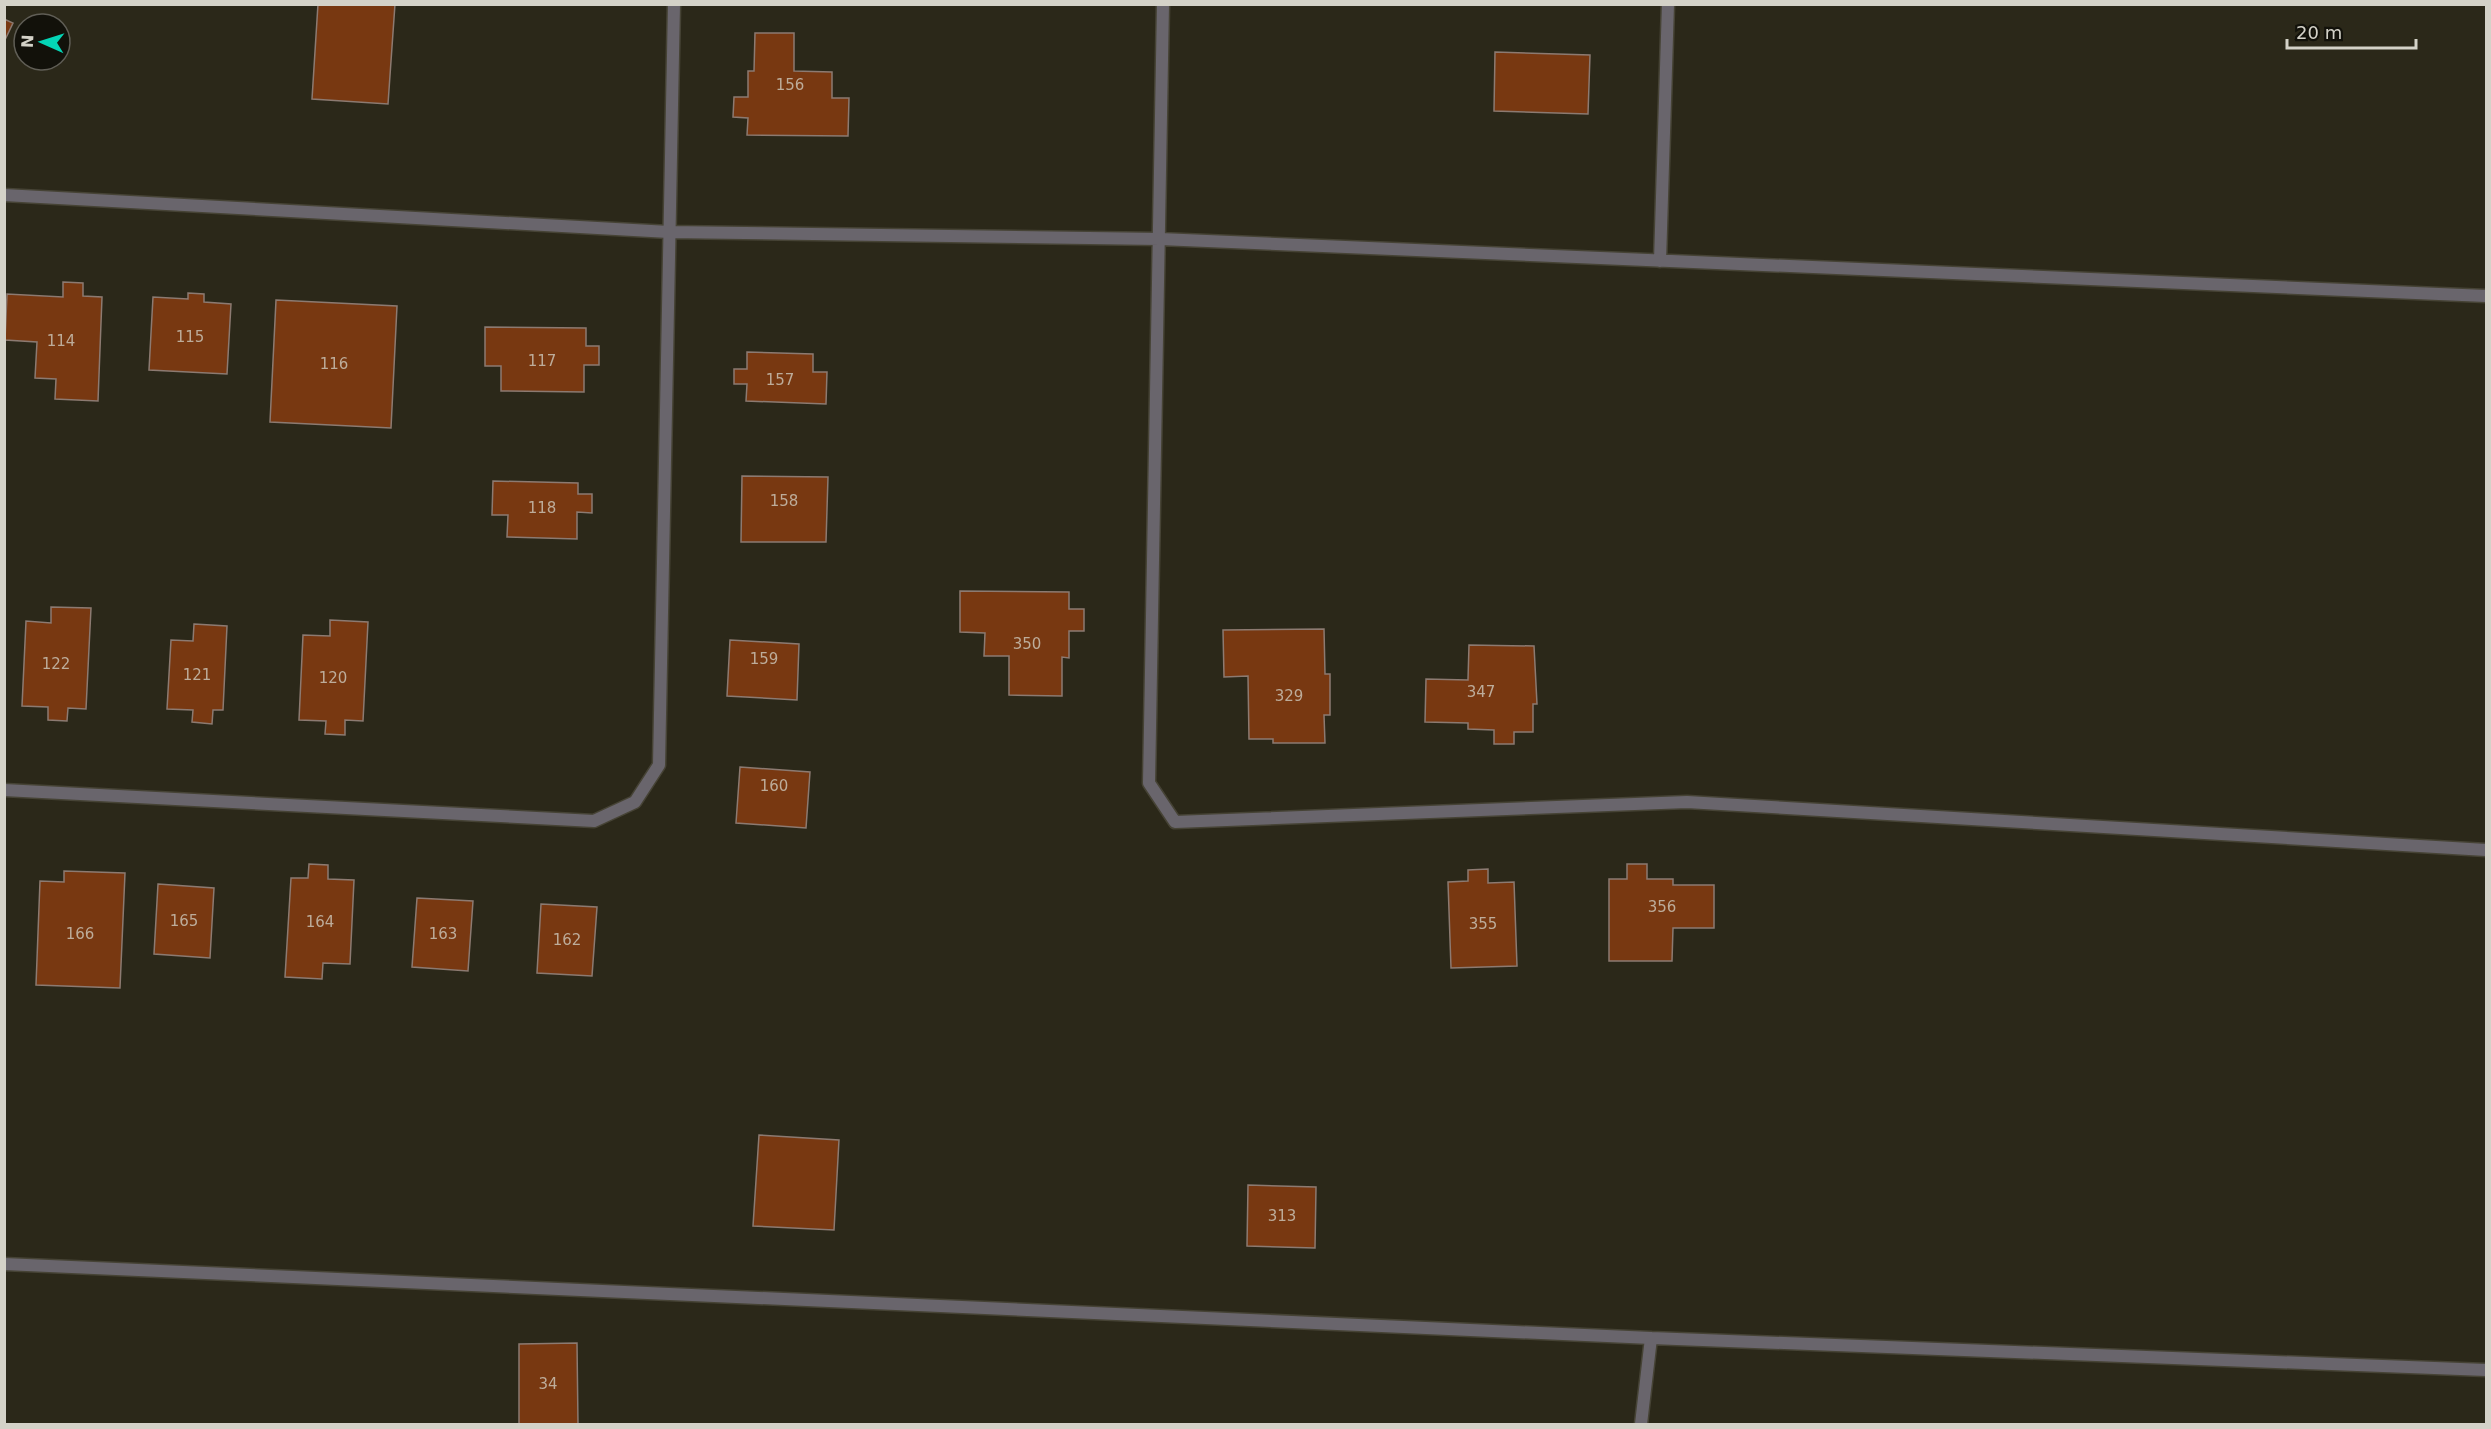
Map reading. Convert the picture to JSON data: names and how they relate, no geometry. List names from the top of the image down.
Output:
{
  "house_numbers": [
    "156",
    "115",
    "114",
    "117",
    "116",
    "157",
    "158",
    "118",
    "350",
    "159",
    "122",
    "121",
    "120",
    "347",
    "329",
    "160",
    "356",
    "165",
    "164",
    "355",
    "166",
    "163",
    "162",
    "313",
    "34"
  ],
  "scale_bar": "20 m",
  "north": "left"
}
